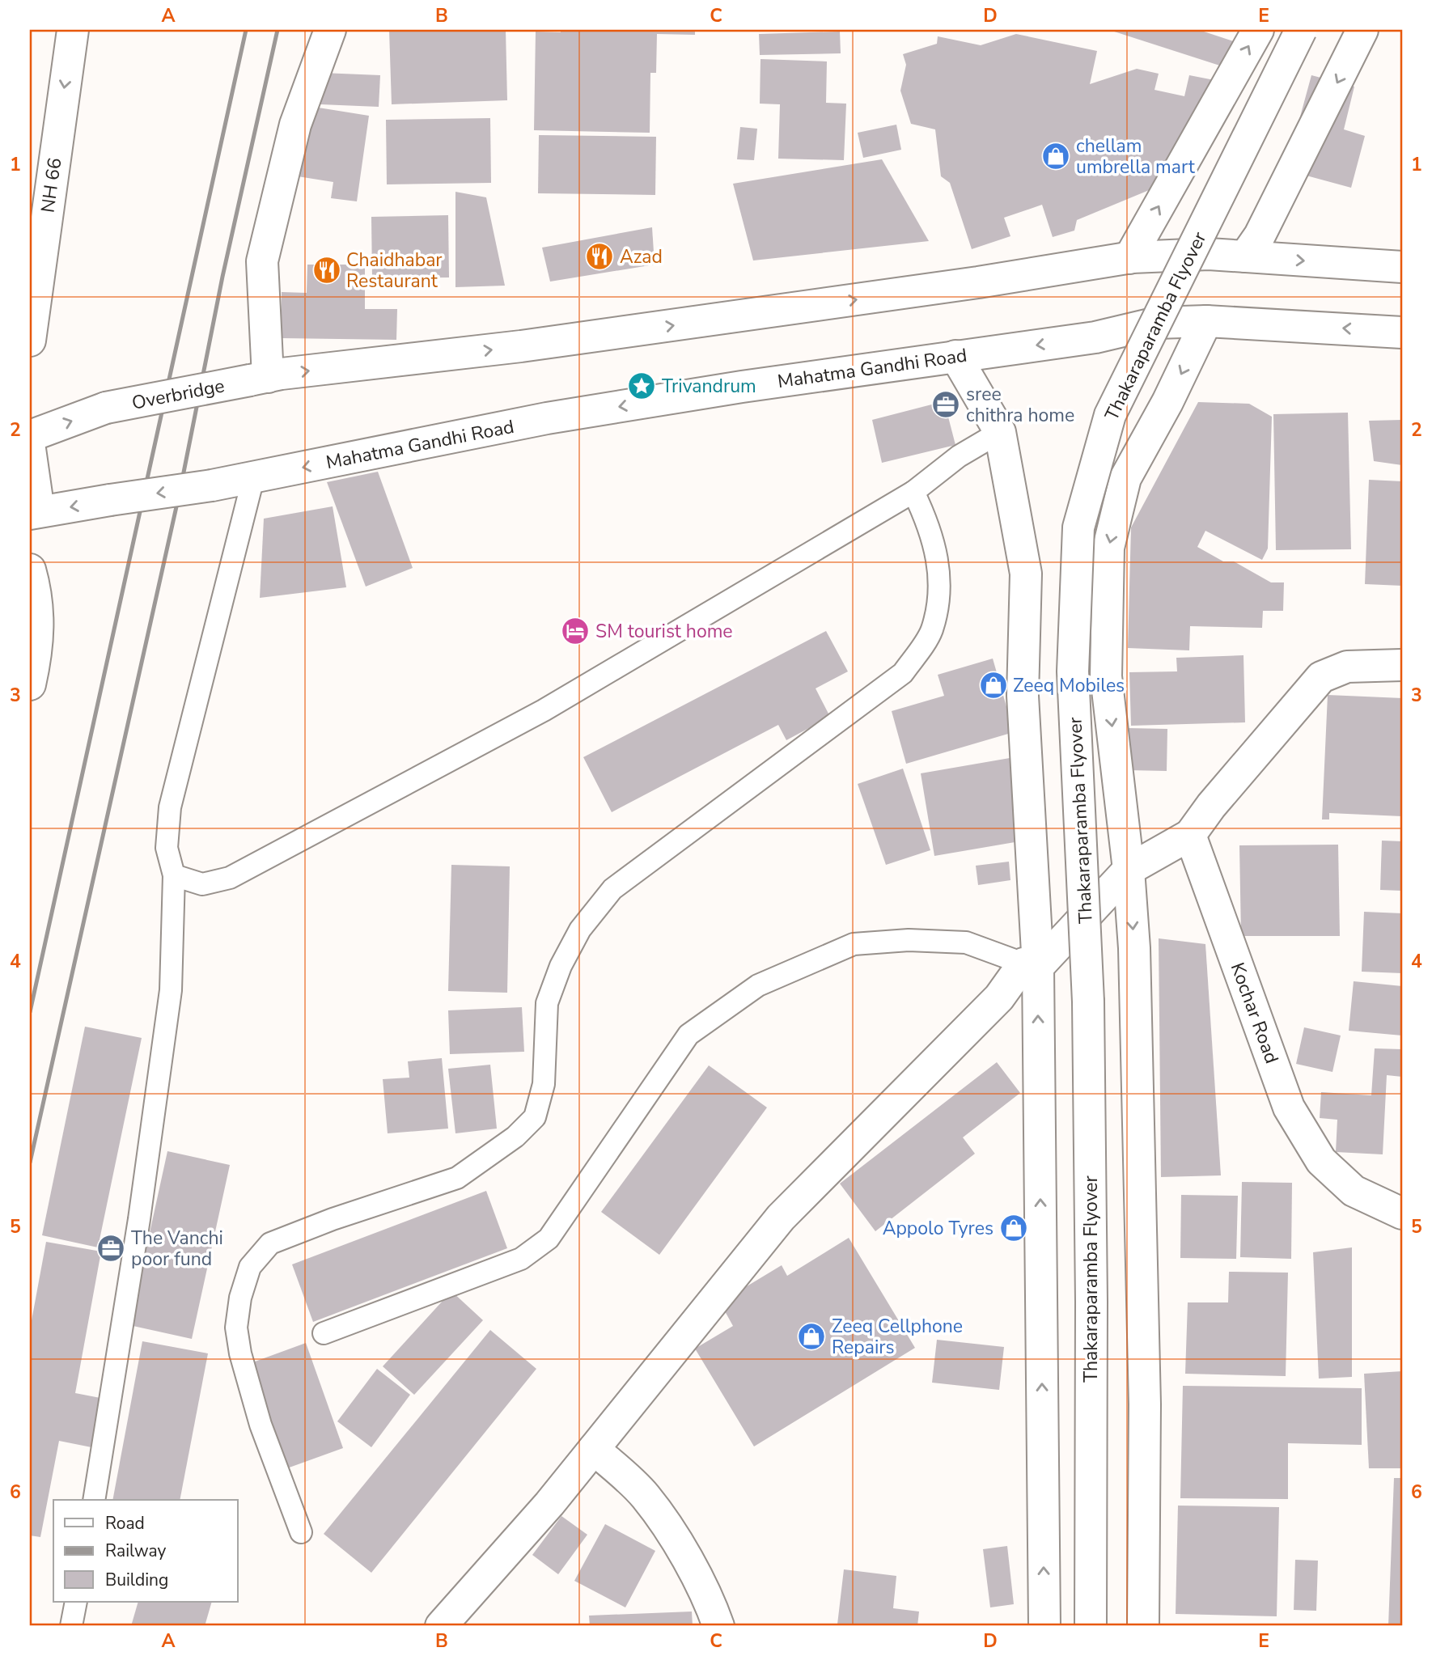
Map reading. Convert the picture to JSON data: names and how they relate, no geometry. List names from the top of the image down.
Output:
{
  "streets": {
    "street": [
      "NH 66",
      "Thakaraparamba Flyover",
      "Mahatma Gandhi Road",
      "Overbridge",
      "Kochar Road"
    ]
  },
  "one_way": ["Overbridge"],
  "places": {
    "shop": [
      "chellam umbrella mart",
      "Zeeq Mobiles",
      "Appolo Tyres",
      "Zeeq Cellphone Repairs"
    ],
    "restaurant": ["Azad", "Chaidhabar Restaurant"],
    "place": ["Trivandrum"],
    "office": ["sree chithra home", "The Vanchi poor fund"],
    "hotel": ["SM tourist home"]
  },
  "legend": ["Road", "Railway", "Building"],
  "grid": {
    "columns": [
      "A",
      "B",
      "C",
      "D",
      "E"
    ],
    "rows": [
      "1",
      "2",
      "3",
      "4",
      "5",
      "6"
    ]
  }
}
